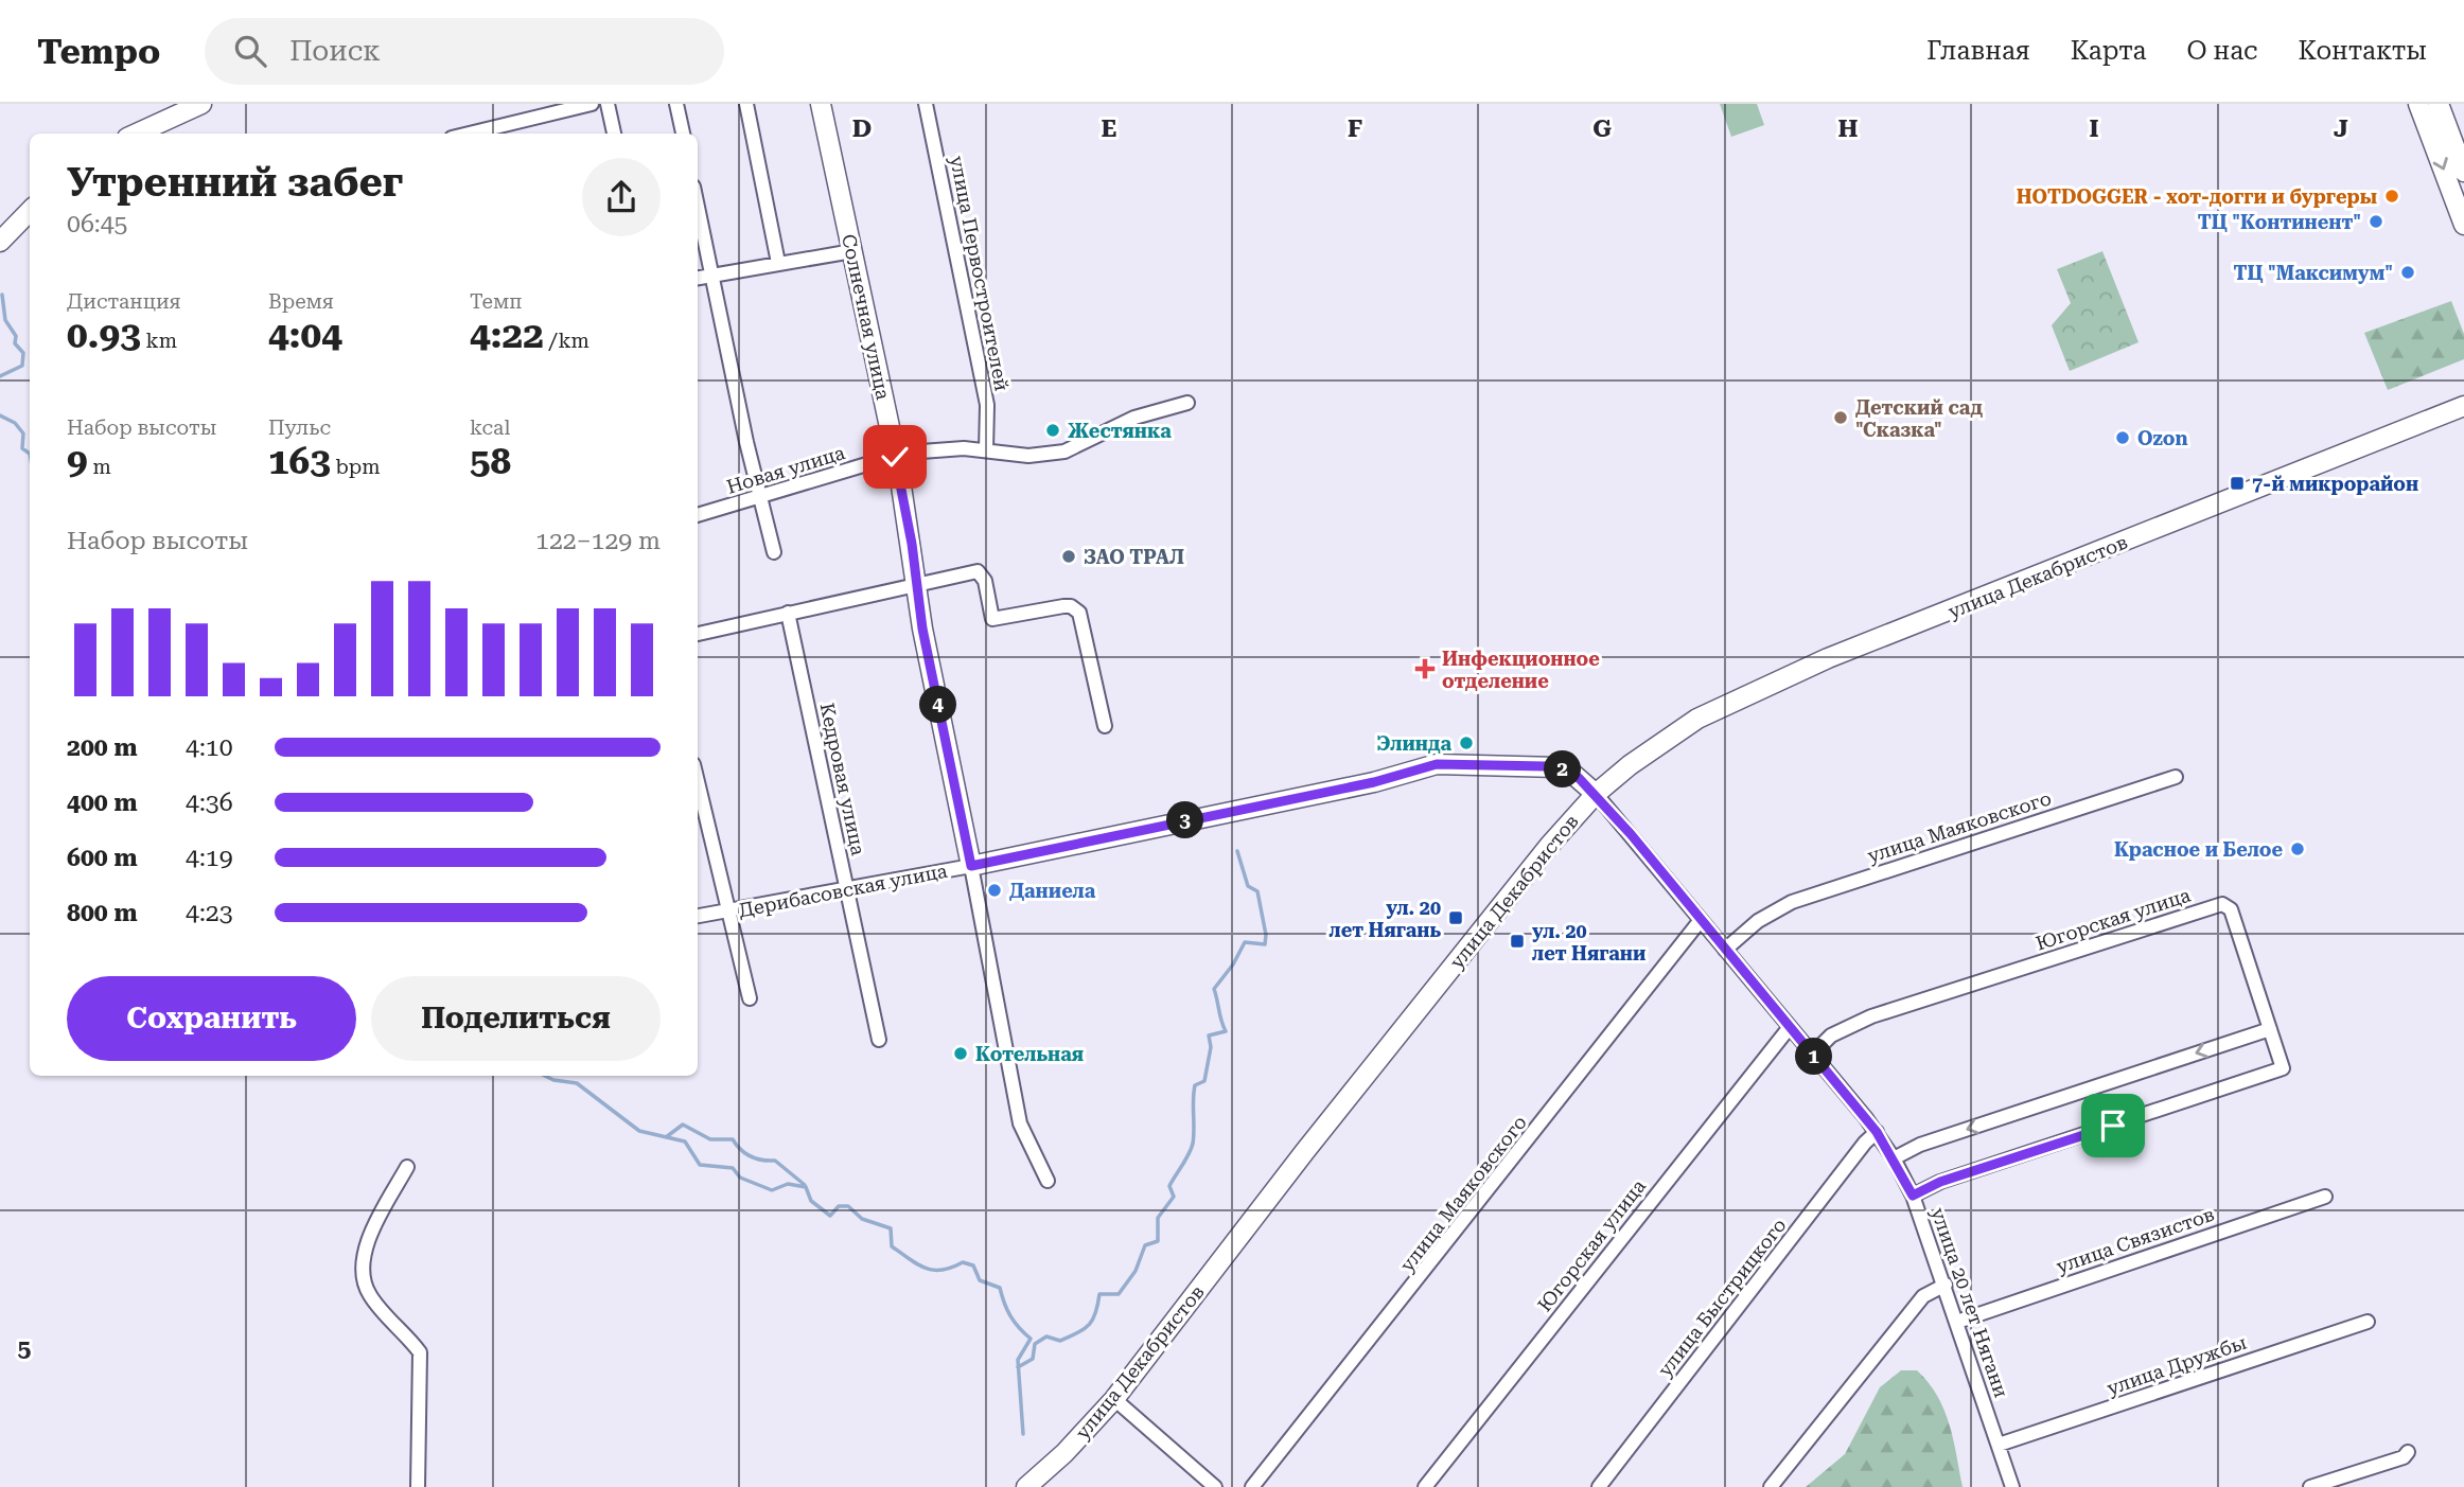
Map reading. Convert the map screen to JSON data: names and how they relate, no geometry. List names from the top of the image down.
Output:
{
  "streets": {
    "main road": ["Солнечная улица", "улица Декабристов", "Дерибасовская улица"],
    "street": [
      "улица Первостроителей",
      "Новая улица",
      "Кедровая улица",
      "улица Маяковского",
      "Югорская улица",
      "улица Связистов",
      "улица Быстрицкого",
      "улица 20 лет Нягани",
      "улица Дружбы"
    ]
  },
  "crossings": [
    ["улица Первостроителей", "Новая улица"],
    ["Солнечная улица", "Новая улица"],
    ["Солнечная улица", "Дерибасовская улица"],
    ["улица Декабристов", "Дерибасовская улица"],
    ["улица Декабристов", "улица 20 лет Нягани"],
    ["Кедровая улица", "Дерибасовская улица"],
    ["улица Маяковского", "улица 20 лет Нягани"],
    ["Дерибасовская улица", "улица 20 лет Нягани"],
    ["Югорская улица", "улица 20 лет Нягани"],
    ["улица Связистов", "улица 20 лет Нягани"],
    ["улица Быстрицкого", "улица 20 лет Нягани"],
    ["улица 20 лет Нягани", "улица Дружбы"]
  ],
  "places": {
    "other": [
      "HOTDOGGER - хот-догги и бургеры",
      "ТЦ \"Континент\"",
      "ТЦ \"Максимум\"",
      "Детский сад \"Сказка\"",
      "Жестянка",
      "Ozon",
      "ЗАО ТРАЛ",
      "Элинда",
      "Красное и Белое",
      "Даниела",
      "Котельная"
    ],
    "transit": ["7-й микрорайон", "ул. 20 лет Нягань", "ул. 20 лет Нягани"],
    "health": ["Инфекционное отделение"]
  },
  "page": {
    "header": "Tempo",
    "search": "Поиск",
    "nav": [
      "Главная",
      "Карта",
      "О нас",
      "Контакты"
    ],
    "heading": ["Утренний забег", "06:45"],
    "stats": [
      ["Дистанция", "0.93 km"],
      ["Время", "4:04"],
      ["Темп", "4:22 /km"],
      ["Набор высоты", "9 m"],
      ["Пульс", "163 bpm"],
      ["kcal", "58"]
    ],
    "chart": ["Набор высоты", "122–129 m"],
    "pins": [
      "4",
      "2",
      "3",
      "1"
    ],
    "list": [
      {
        "name": "200 m",
        "note": "4:10"
      },
      {
        "name": "400 m",
        "note": "4:36"
      },
      {
        "name": "600 m",
        "note": "4:19"
      },
      {
        "name": "800 m",
        "note": "4:23"
      }
    ],
    "buttons": ["Сохранить", "Поделиться"]
  },
  "grid": {
    "columns": [
      "D",
      "E",
      "F",
      "G",
      "H",
      "I",
      "J"
    ],
    "rows": ["5"]
  }
}
